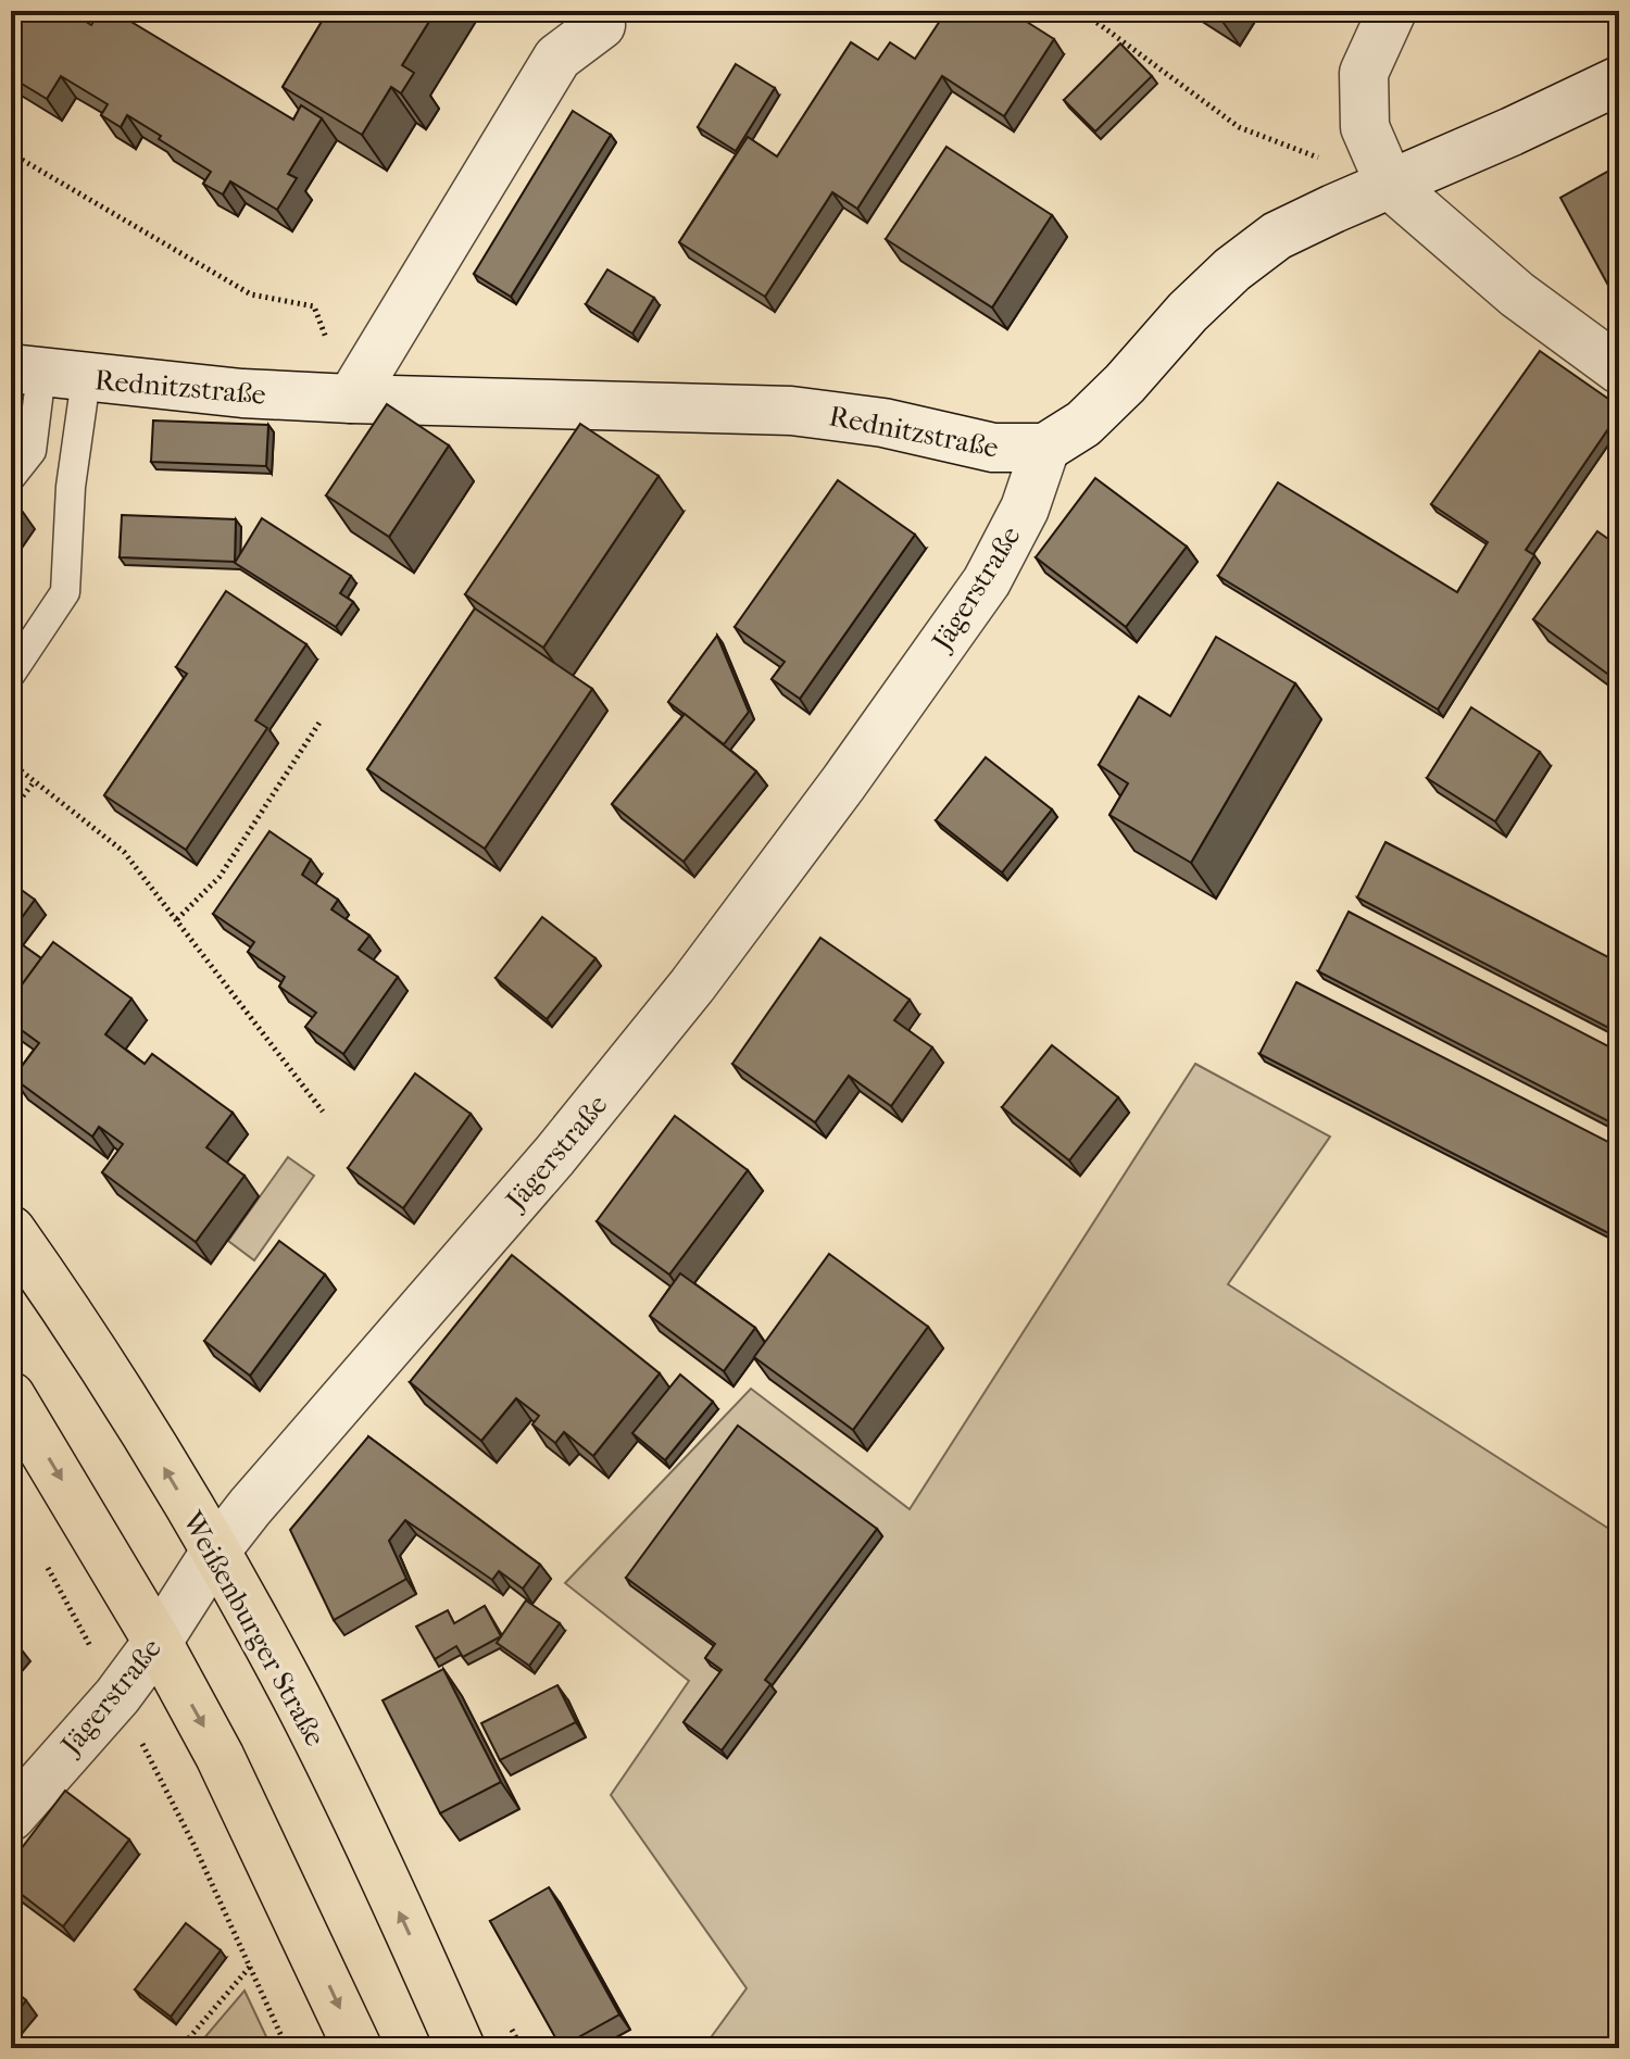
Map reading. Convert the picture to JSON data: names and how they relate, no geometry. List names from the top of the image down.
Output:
{
  "streets": {
    "main road": ["Weißenburger Straße"],
    "street": ["Rednitzstraße", "Jägerstraße"]
  },
  "crossings": [
    ["Rednitzstraße", "Jägerstraße"],
    ["Jägerstraße", "Weißenburger Straße"]
  ]
}
